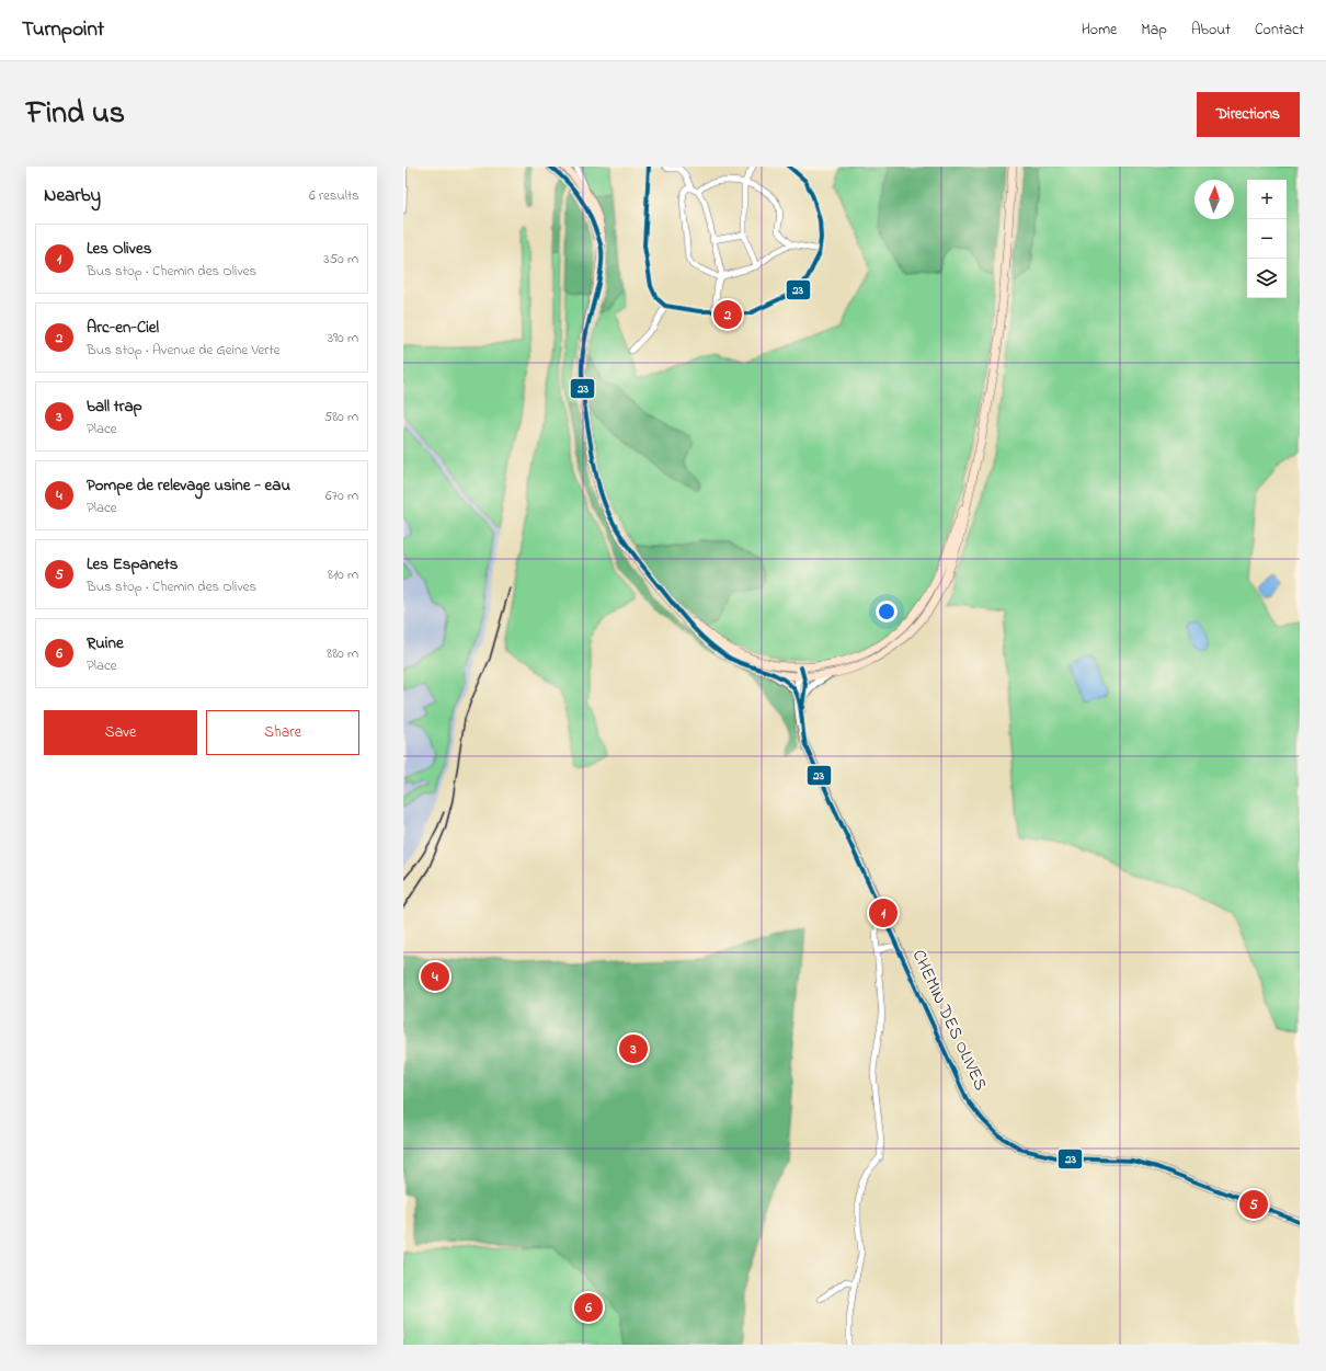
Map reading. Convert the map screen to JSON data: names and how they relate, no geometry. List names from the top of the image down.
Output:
{
  "streets": {
    "street": ["CHEMIN DES OLIVES"]
  },
  "lines": ["transit line 23"],
  "north": "top",
  "page": {
    "header": "Turnpoint",
    "nav": [
      "Home",
      "Map",
      "About",
      "Contact"
    ],
    "title": "Find us",
    "buttons": [
      "Directions",
      ["Save", "Share"]
    ],
    "heading": ["Nearby", "6 results"],
    "map_buttons": ["+", "−"],
    "list": [
      {
        "mark": "1",
        "name": "Les Olives",
        "note": "Bus stop · Chemin des Olives",
        "value": "350 m"
      },
      {
        "mark": "2",
        "name": "Arc-en-Ciel",
        "note": "Bus stop · Avenue de Geine Verte",
        "value": "390 m"
      },
      {
        "mark": "3",
        "name": "ball trap",
        "note": "Place",
        "value": "580 m"
      },
      {
        "mark": "4",
        "name": "Pompe de relevage usine - eau",
        "note": "Place",
        "value": "670 m"
      },
      {
        "mark": "5",
        "name": "Les Espanets",
        "note": "Bus stop · Chemin des Olives",
        "value": "810 m"
      },
      {
        "mark": "6",
        "name": "Ruine",
        "note": "Place",
        "value": "880 m"
      }
    ],
    "pins": [
      "2",
      "1",
      "4",
      "3",
      "5",
      "6"
    ]
  }
}
